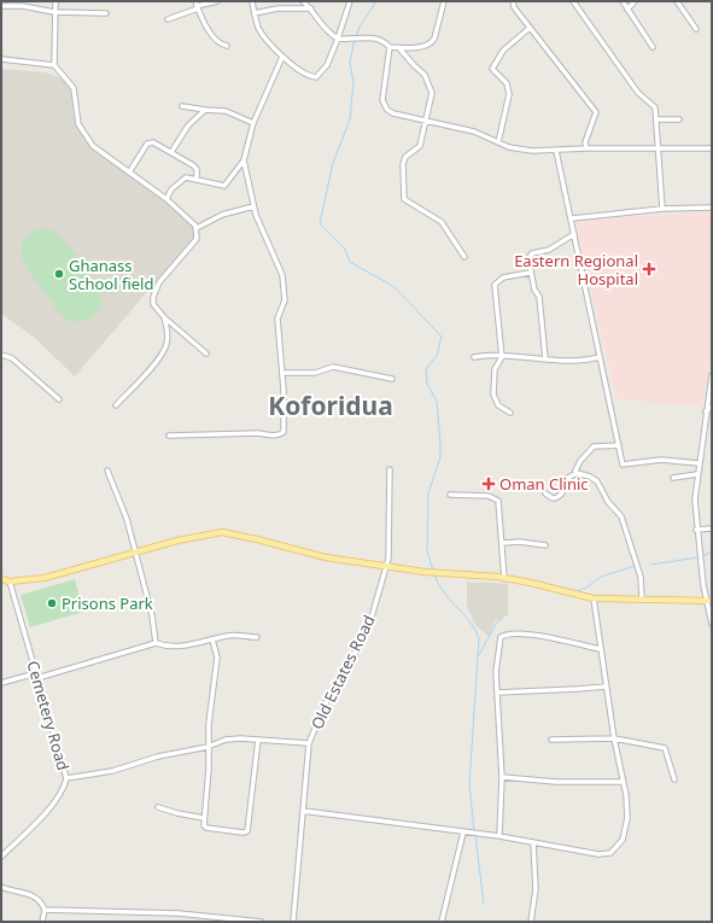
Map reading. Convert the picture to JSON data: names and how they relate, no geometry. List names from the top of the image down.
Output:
{
  "streets": {
    "street": ["Old Estates Road", "Cemetery Road"]
  },
  "districts": ["Koforidua"],
  "places": {
    "health": ["Eastern Regional Hospital", "Oman Clinic"],
    "other": ["Ghanass School field", "Prisons Park"]
  }
}
